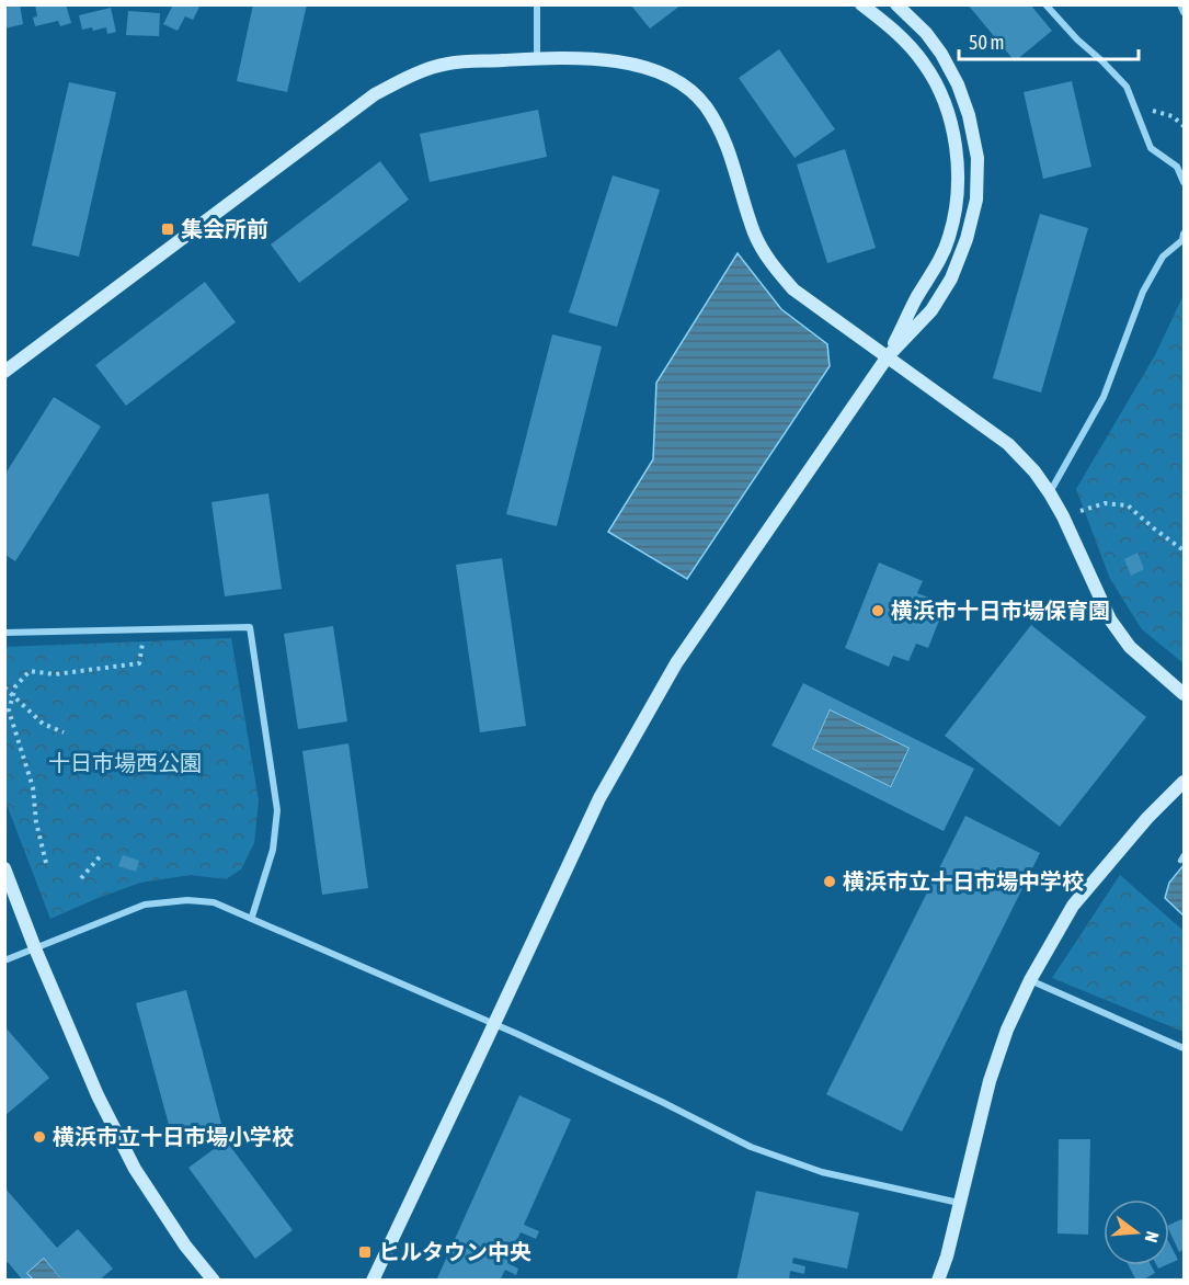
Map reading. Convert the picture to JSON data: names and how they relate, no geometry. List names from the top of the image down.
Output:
{
  "parks": ["十日市場西公園"],
  "places": {
    "transit": ["集会所前", "ヒルタウン中央"],
    "other": ["横浜市十日市場保育園", "横浜市立十日市場中学校", "横浜市立十日市場小学校"]
  },
  "scale_bar": "50 m",
  "north": "right"
}
